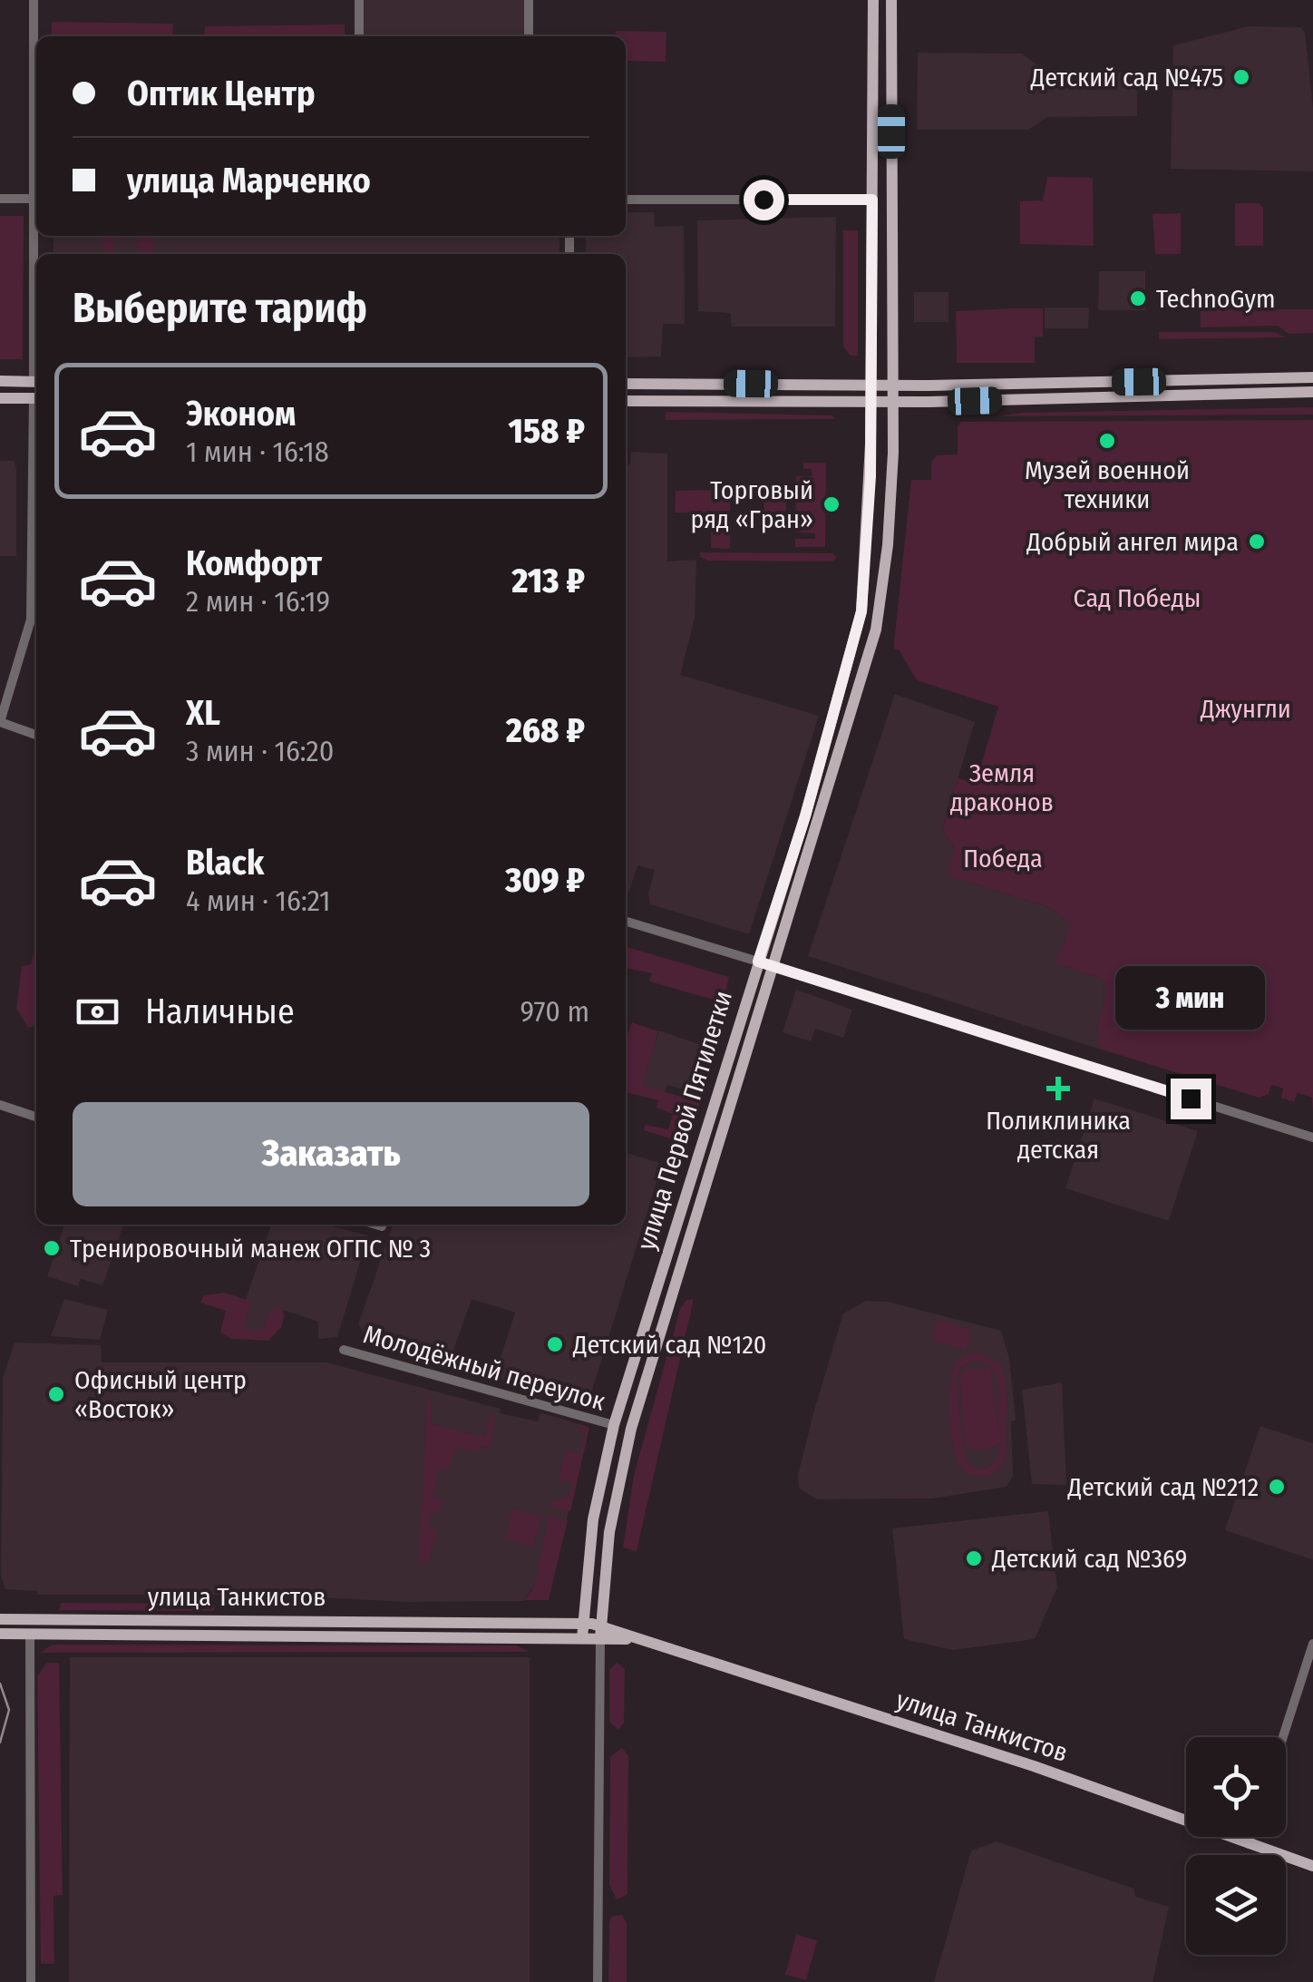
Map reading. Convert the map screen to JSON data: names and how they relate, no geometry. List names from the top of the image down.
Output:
{
  "streets": {
    "main road": ["улица Первой Пятилетки", "улица Танкистов"],
    "street": ["Молодёжный переулок"]
  },
  "crossings": [
    ["улица Первой Пятилетки", "Молодёжный переулок"],
    ["улица Первой Пятилетки", "улица Танкистов"]
  ],
  "parks": [
    "Сад Победы",
    "Джунгли",
    "Земля драконов",
    "Победа"
  ],
  "places": {
    "other": [
      "Детский сад №475",
      "TechnoGym",
      "Музей военной техники",
      "Торговый ряд «Гран»",
      "Добрый ангел мира",
      "Тренировочный манеж ОГПС № 3",
      "Детский сад №120",
      "Офисный центр «Восток»",
      "Детский сад №212",
      "Детский сад №369"
    ],
    "health": ["Поликлиника детская"]
  },
  "page": {
    "banner": ["Оптик Центр", "улица Марченко"],
    "heading": "Выберите тариф",
    "list": [
      {
        "name": "Эконом",
        "note": "1 мин · 16:18",
        "value": "158 ₽"
      },
      {
        "name": "Комфорт",
        "note": "2 мин · 16:19",
        "value": "213 ₽"
      },
      {
        "name": "XL",
        "note": "3 мин · 16:20",
        "value": "268 ₽"
      },
      {
        "name": "Black",
        "note": "4 мин · 16:21",
        "value": "309 ₽"
      }
    ],
    "pay": ["Наличные", "970 m"],
    "bubble": "3 мин",
    "buttons": "Заказать"
  }
}
